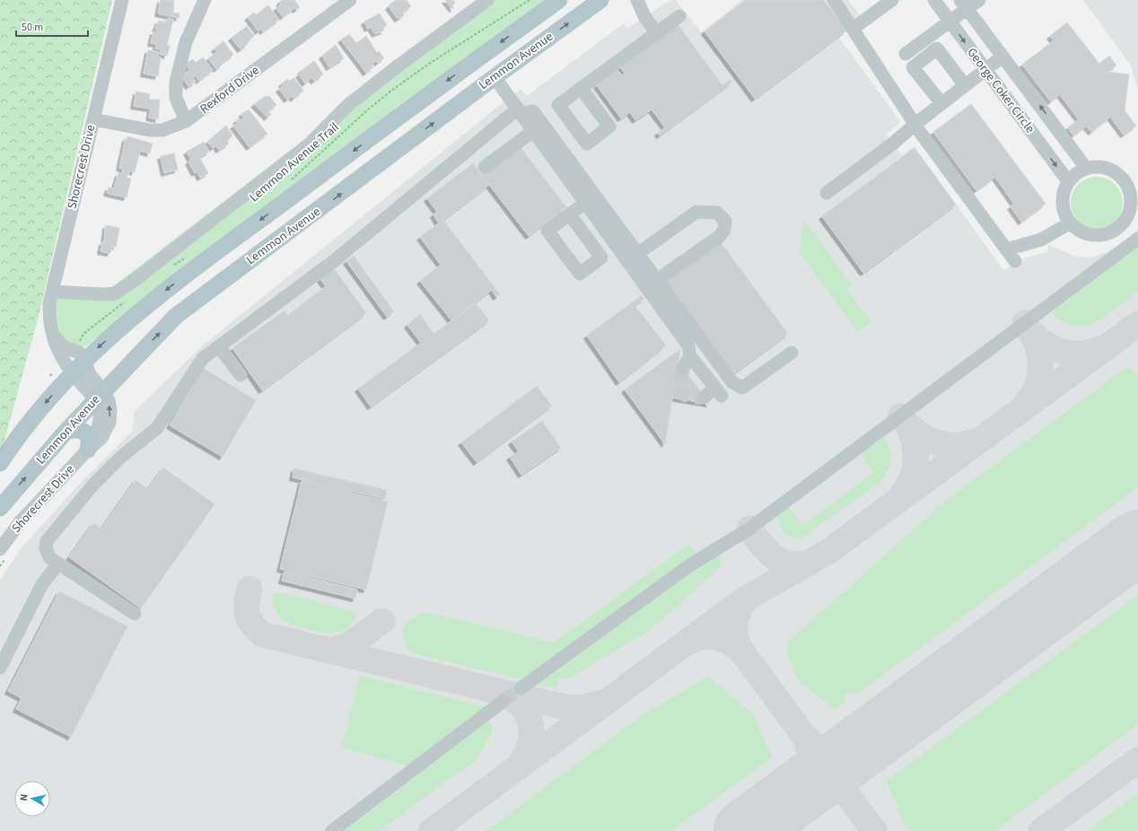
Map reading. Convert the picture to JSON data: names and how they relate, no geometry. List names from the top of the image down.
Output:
{
  "streets": {
    "main road": ["Lemmon Avenue"],
    "street": ["Rexford Drive", "George Coker Circle", "Shorecrest Drive"],
    "path": ["Lemmon Avenue Trail"]
  },
  "crossings": [
    ["Lemmon Avenue", "Shorecrest Drive"],
    ["Rexford Drive", "Shorecrest Drive"]
  ],
  "scale_bar": "50 m",
  "north": "left"
}
